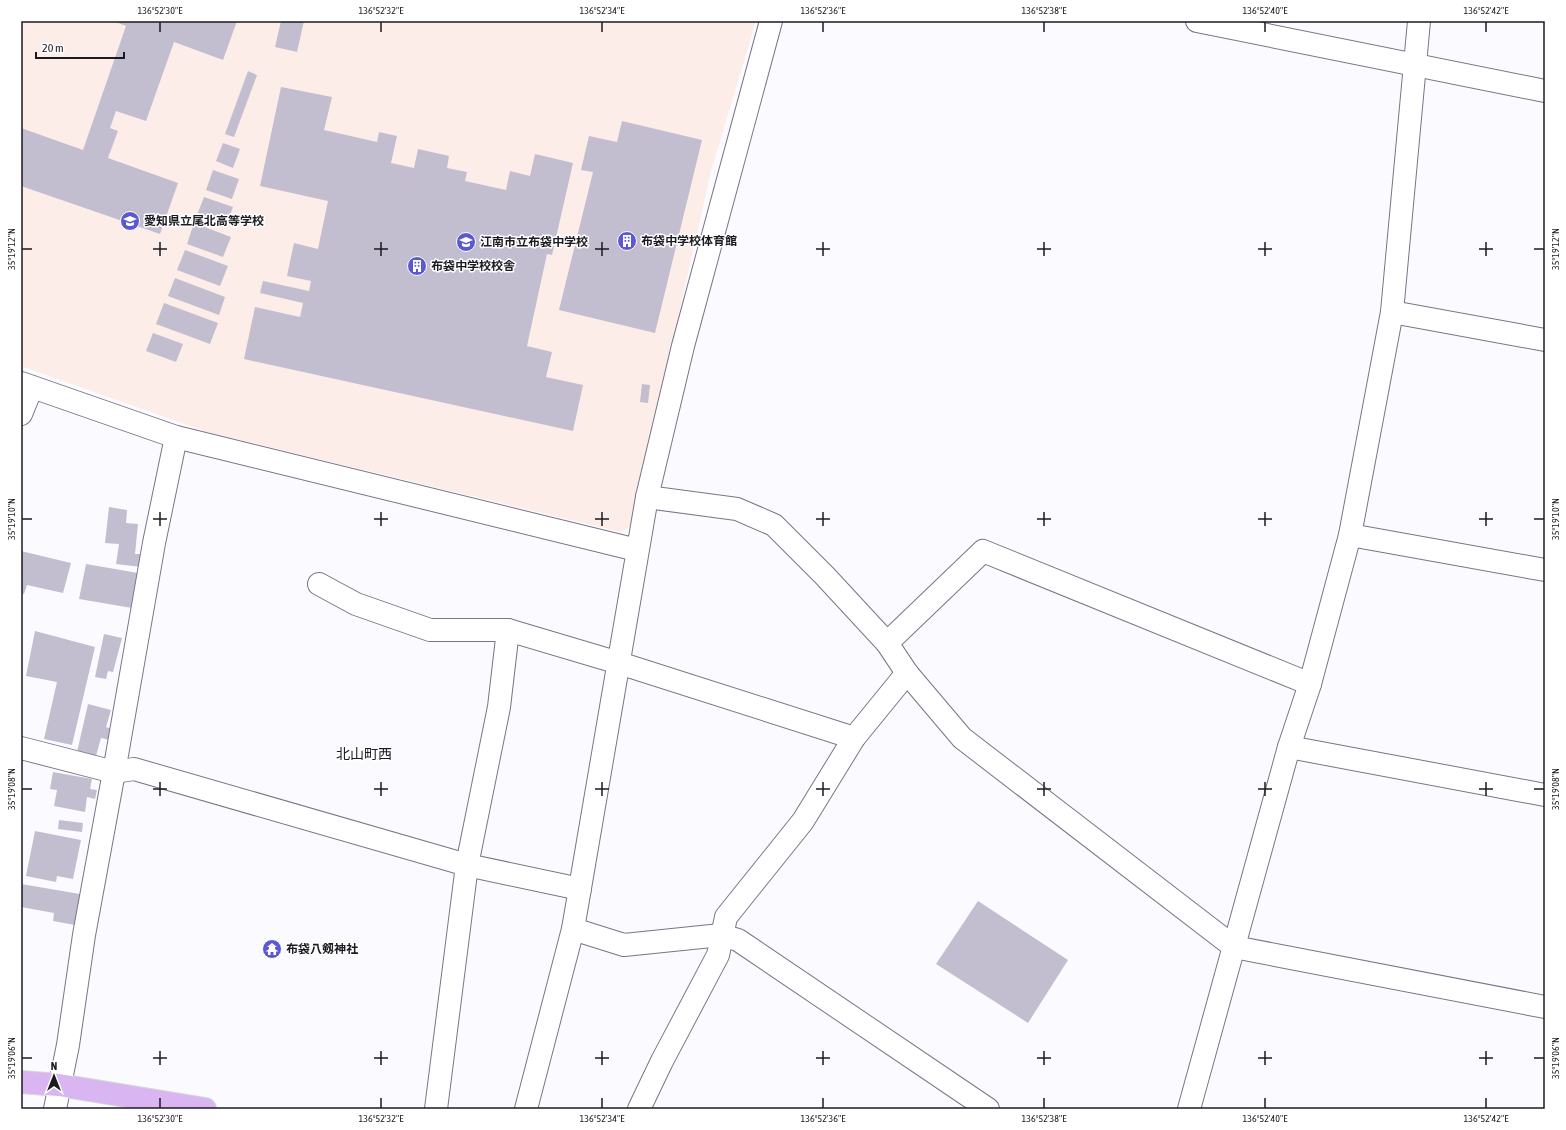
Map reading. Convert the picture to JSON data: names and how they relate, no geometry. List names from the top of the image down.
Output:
{
  "districts": ["北山町西"],
  "places": {
    "school or university": ["愛知県立尾北高等学校", "江南市立布袋中学校"],
    "building": ["布袋中学校体育館", "布袋中学校校舎"],
    "temple": ["布袋八剱神社"]
  },
  "scale_bar": "20 m",
  "north": "top",
  "coordinates": [
    "136°52'30\"E",
    "136°52'32\"E",
    "136°52'34\"E",
    "136°52'36\"E",
    "136°52'38\"E",
    "136°52'40\"E",
    "136°52'42\"E",
    "35°19'12\"N",
    "35°19'10\"N",
    "35°19'08\"N",
    "35°19'06\"N"
  ]
}
